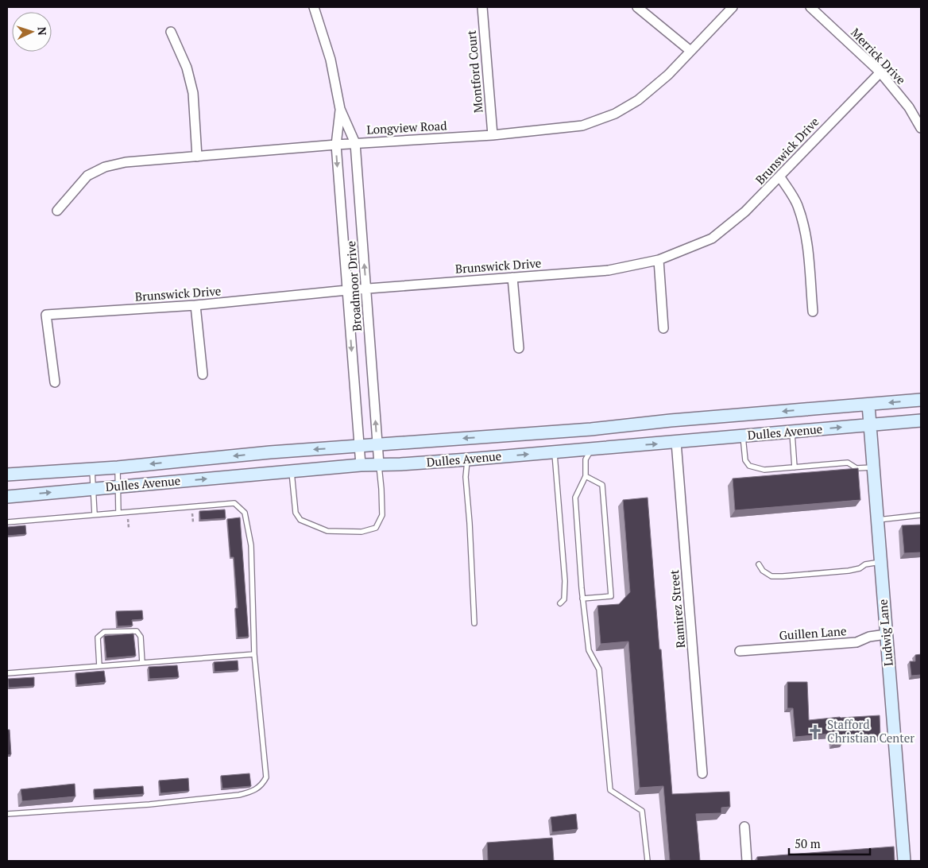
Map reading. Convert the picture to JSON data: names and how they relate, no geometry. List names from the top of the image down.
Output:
{
  "streets": {
    "main road": ["Dulles Avenue", "Ludwig Lane"],
    "street": [
      "Merrick Drive",
      "Montford Court",
      "Longview Road",
      "Brunswick Drive",
      "Broadmoor Drive",
      "Ramirez Street",
      "Guillen Lane"
    ]
  },
  "crossings": [
    ["Merrick Drive", "Brunswick Drive"],
    ["Montford Court", "Longview Road"],
    ["Longview Road", "Broadmoor Drive"],
    ["Brunswick Drive", "Broadmoor Drive"],
    ["Broadmoor Drive", "Dulles Avenue"],
    ["Dulles Avenue", "Ramirez Street"],
    ["Dulles Avenue", "Ludwig Lane"],
    ["Ludwig Lane", "Guillen Lane"]
  ],
  "places": {
    "church": ["Stafford Christian Center"]
  },
  "scale_bar": "50 m",
  "north": "right"
}
